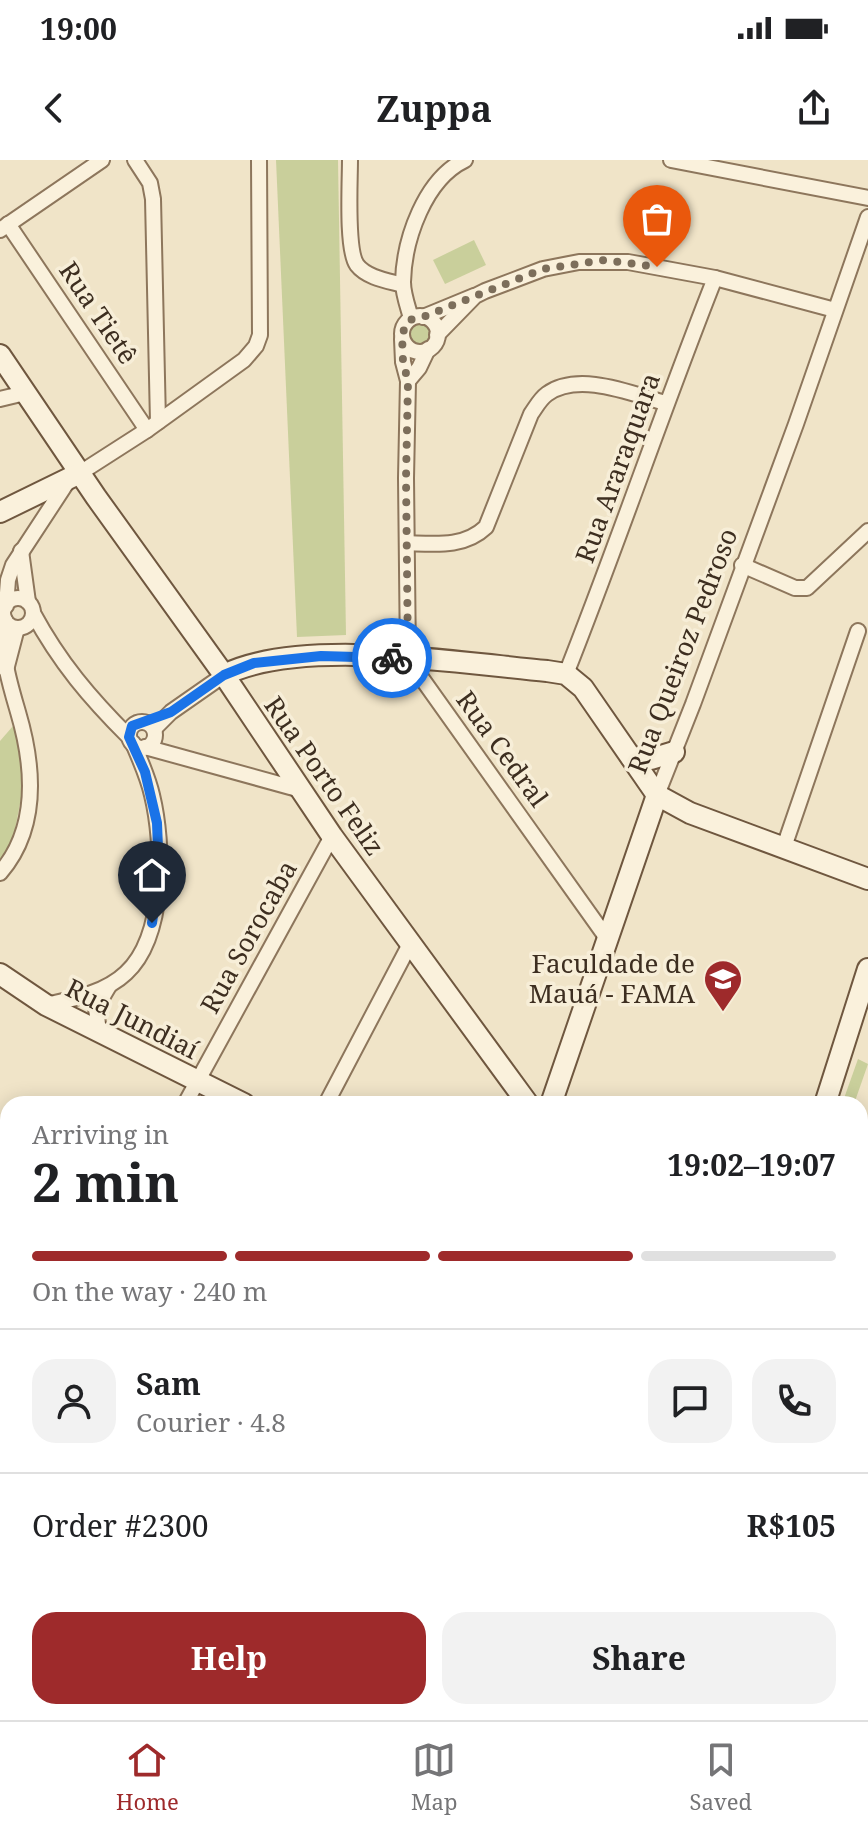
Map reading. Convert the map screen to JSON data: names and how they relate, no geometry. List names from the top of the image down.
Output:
{
  "streets": {
    "street": [
      "Rua Tietê",
      "Rua Araraquara",
      "Rua Queiroz Pedroso",
      "Rua Cedral",
      "Rua Porto Feliz",
      "Rua Sorocaba",
      "Rua Jundiaí"
    ]
  },
  "crossings": [
    ["Rua Queiroz Pedroso", "Rua Cedral"],
    ["Rua Porto Feliz", "Rua Sorocaba"],
    ["Rua Sorocaba", "Rua Jundiaí"]
  ],
  "places": {
    "school or university": ["Faculdade de Mauá - FAMA"]
  },
  "page": {
    "status": "19:00",
    "header": "Zuppa",
    "heading": ["2 min", "Arriving in", "19:02–19:07"],
    "panel": [
      "Sam",
      "Courier · 4.8",
      "Order #2300",
      "R$105"
    ],
    "bar": "On the way · 240 m",
    "buttons": ["Help", "Share"],
    "tabs": ["Home", "Map", "Saved"]
  }
}
